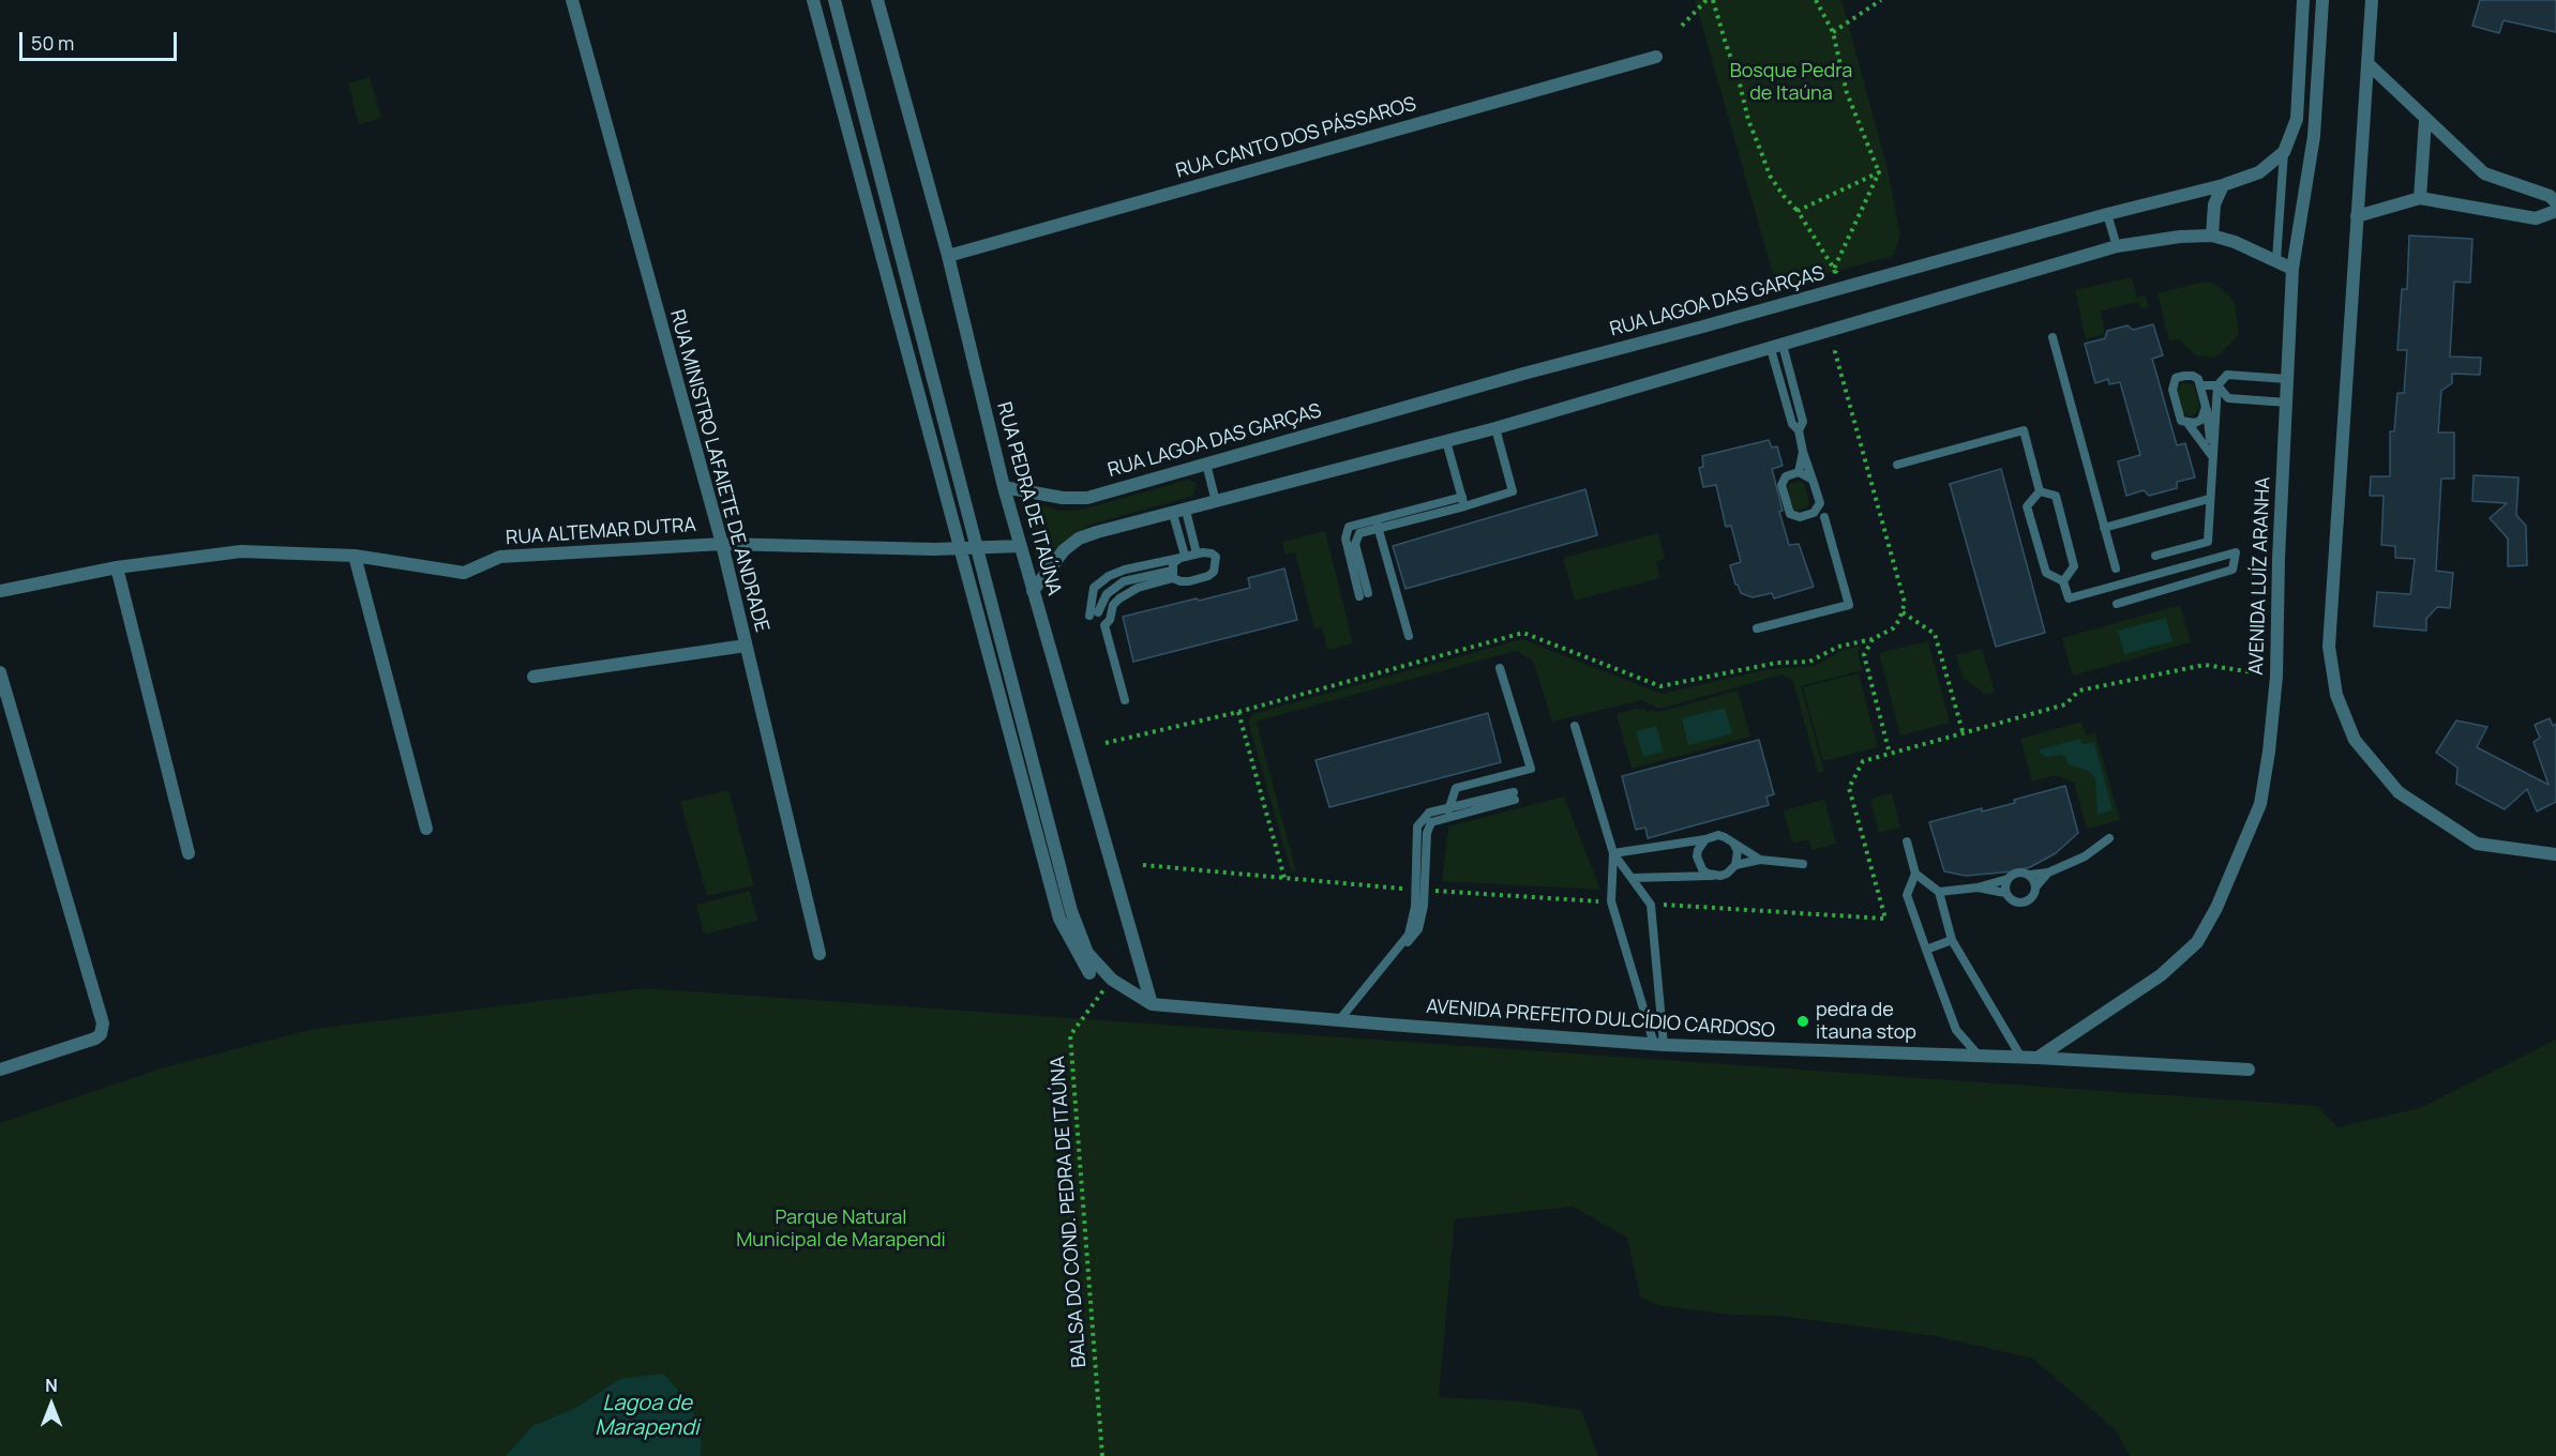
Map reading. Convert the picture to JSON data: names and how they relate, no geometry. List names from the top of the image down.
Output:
{
  "streets": {
    "street": [
      "RUA CANTO DOS PÁSSAROS",
      "RUA LAGOA DAS GARÇAS",
      "RUA MINISTRO LAFAIETE DE ANDRADE",
      "RUA PEDRA DE ITAÚNA",
      "RUA ALTEMAR DUTRA",
      "AVENIDA LUÍZ ARANHA",
      "AVENIDA PREFEITO DULCÍDIO CARDOSO"
    ],
    "path": ["BALSA DO COND. PEDRA DE ITAÚNA"]
  },
  "crossings": [
    ["RUA CANTO DOS PÁSSAROS", "RUA PEDRA DE ITAÚNA"],
    ["RUA LAGOA DAS GARÇAS", "RUA PEDRA DE ITAÚNA"],
    ["RUA MINISTRO LAFAIETE DE ANDRADE", "RUA ALTEMAR DUTRA"],
    ["RUA PEDRA DE ITAÚNA", "RUA ALTEMAR DUTRA"],
    ["RUA PEDRA DE ITAÚNA", "AVENIDA PREFEITO DULCÍDIO CARDOSO"],
    ["AVENIDA LUÍZ ARANHA", "AVENIDA PREFEITO DULCÍDIO CARDOSO"],
    ["AVENIDA PREFEITO DULCÍDIO CARDOSO", "BALSA DO COND. PEDRA DE ITAÚNA"]
  ],
  "water": ["Lagoa de Marapendi"],
  "parks": ["Bosque Pedra de Itaúna", "Parque Natural Municipal de Marapendi"],
  "places": ["pedra de itauna stop"],
  "scale_bar": "50 m",
  "north": "top"
}
